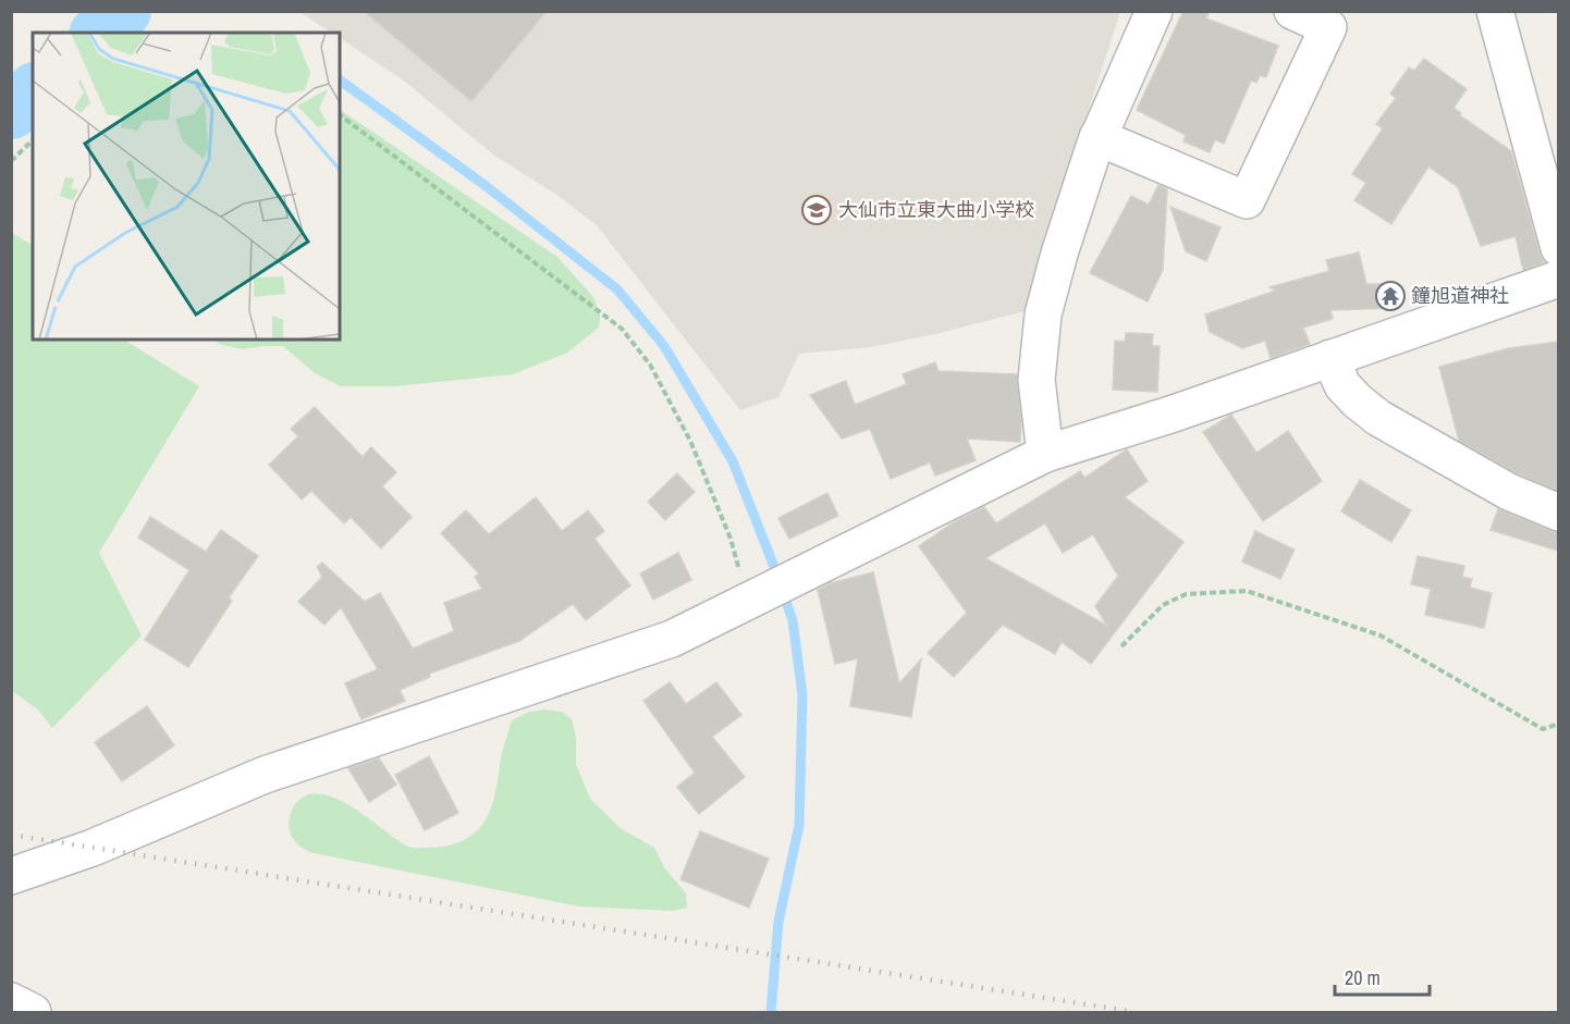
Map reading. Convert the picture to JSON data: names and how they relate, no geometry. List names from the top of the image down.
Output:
{
  "places": {
    "school or university": ["大仙市立東大曲小学校"],
    "temple": ["鐘旭道神社"]
  },
  "scale_bar": "20 m"
}
